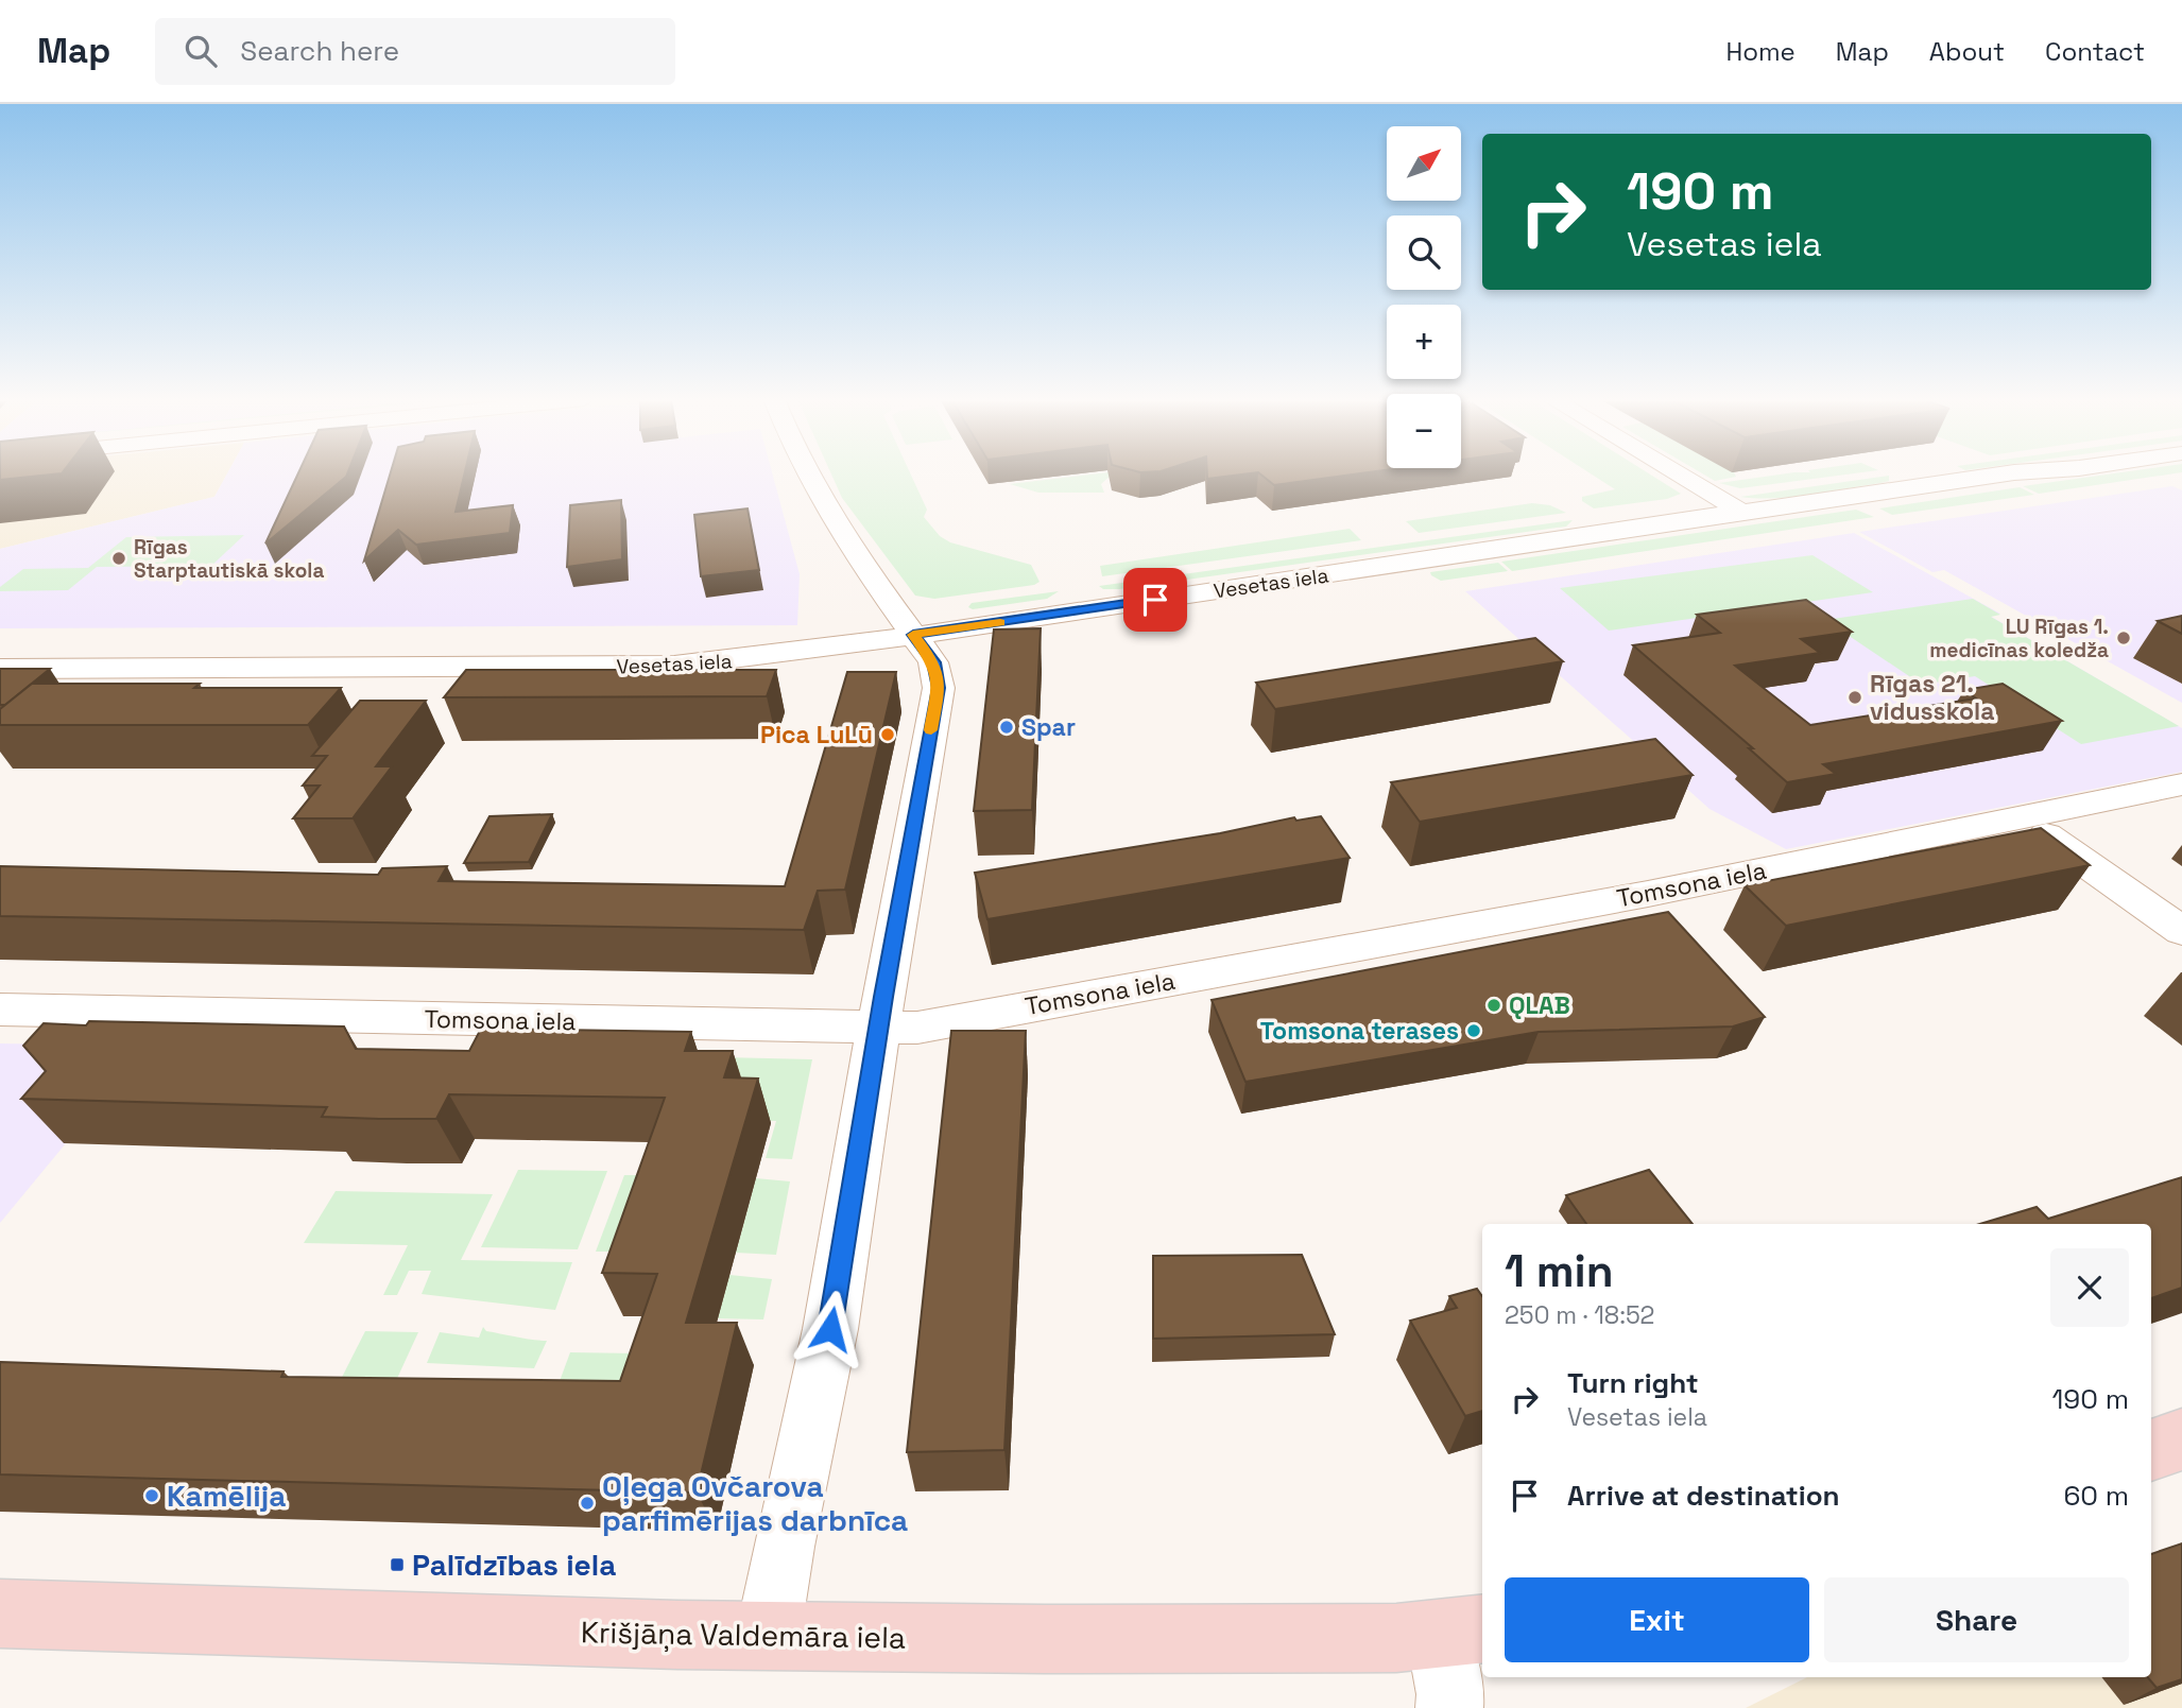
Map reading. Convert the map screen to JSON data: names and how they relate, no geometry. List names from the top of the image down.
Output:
{
  "streets": {
    "main road": ["Krišjāņa Valdemāra iela"],
    "street": ["Vesetas iela", "Tomsona iela"]
  },
  "places": {
    "other": [
      "Rīgas Starptautiskā skola",
      "LU Rīgas 1. medicīnas koledža",
      "Rīgas 21. vidusskola",
      "Spar",
      "Pica LuLū",
      "QLAB",
      "Tomsona terases",
      "Kamēlija",
      "Oļega Ovčarova parfimērijas darbnīca"
    ],
    "transit": ["Palīdzības iela"]
  },
  "north": "top right",
  "page": {
    "header": "Map",
    "search": "Search here",
    "nav": [
      "Home",
      "Map",
      "About",
      "Contact"
    ],
    "map_buttons": ["+", "−"],
    "turn": ["190 m", "Vesetas iela"],
    "heading": ["1 min", "250 m · 18:52"],
    "list": [
      {
        "name": "Turn right",
        "note": "Vesetas iela",
        "value": "190 m"
      },
      {
        "name": "Arrive at destination",
        "value": "60 m"
      }
    ],
    "buttons": ["Exit", "Share"]
  }
}
